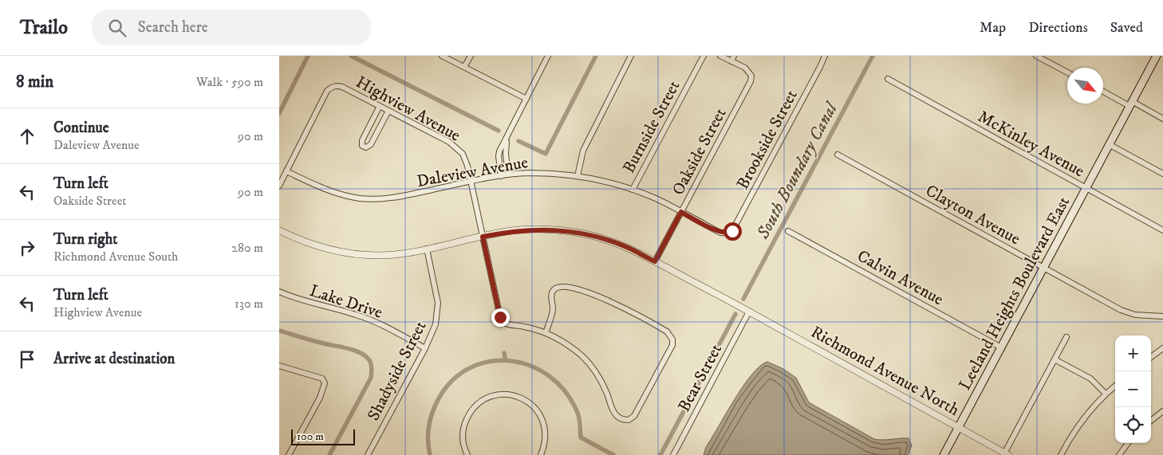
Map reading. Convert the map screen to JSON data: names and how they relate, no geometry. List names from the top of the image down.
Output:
{
  "streets": {
    "main road": ["Leeland Heights Boulevard East"],
    "street": [
      "Highview Avenue",
      "Burnside Street",
      "Brookside Street",
      "McKinley Avenue",
      "Oakside Street",
      "Daleview Avenue",
      "Clayton Avenue",
      "Calvin Avenue",
      "Lake Drive",
      "Shadyside Street",
      "Richmond Avenue North",
      "Bear Street"
    ]
  },
  "crossings": [
    ["Highview Avenue", "Daleview Avenue"],
    ["Highview Avenue", "Richmond Avenue North"],
    ["Burnside Street", "Daleview Avenue"],
    ["Brookside Street", "Daleview Avenue"],
    ["McKinley Avenue", "Leeland Heights Boulevard East"],
    ["Oakside Street", "Daleview Avenue"],
    ["Oakside Street", "Richmond Avenue North"],
    ["Clayton Avenue", "Leeland Heights Boulevard East"],
    ["Calvin Avenue", "Leeland Heights Boulevard East"],
    ["Leeland Heights Boulevard East", "Richmond Avenue North"],
    ["Lake Drive", "Shadyside Street"],
    ["Shadyside Street", "Richmond Avenue North"],
    ["Richmond Avenue North", "Bear Street"]
  ],
  "water": ["South Boundary Canal"],
  "scale_bar": "100 m",
  "north": "bottom right",
  "page": {
    "header": "Trailo",
    "search": "Search here",
    "nav": ["Map", "Directions", "Saved"],
    "heading": ["8 min", "Walk · 590 m"],
    "list": [
      ["Continue", "Daleview Avenue", "90 m"],
      ["Turn left", "Oakside Street", "90 m"],
      ["Turn right", "Richmond Avenue South", "280 m"],
      ["Turn left", "Highview Avenue", "130 m"],
      "Arrive at destination"
    ],
    "map_buttons": ["+", "−"],
    "scale": "100 m"
  }
}
